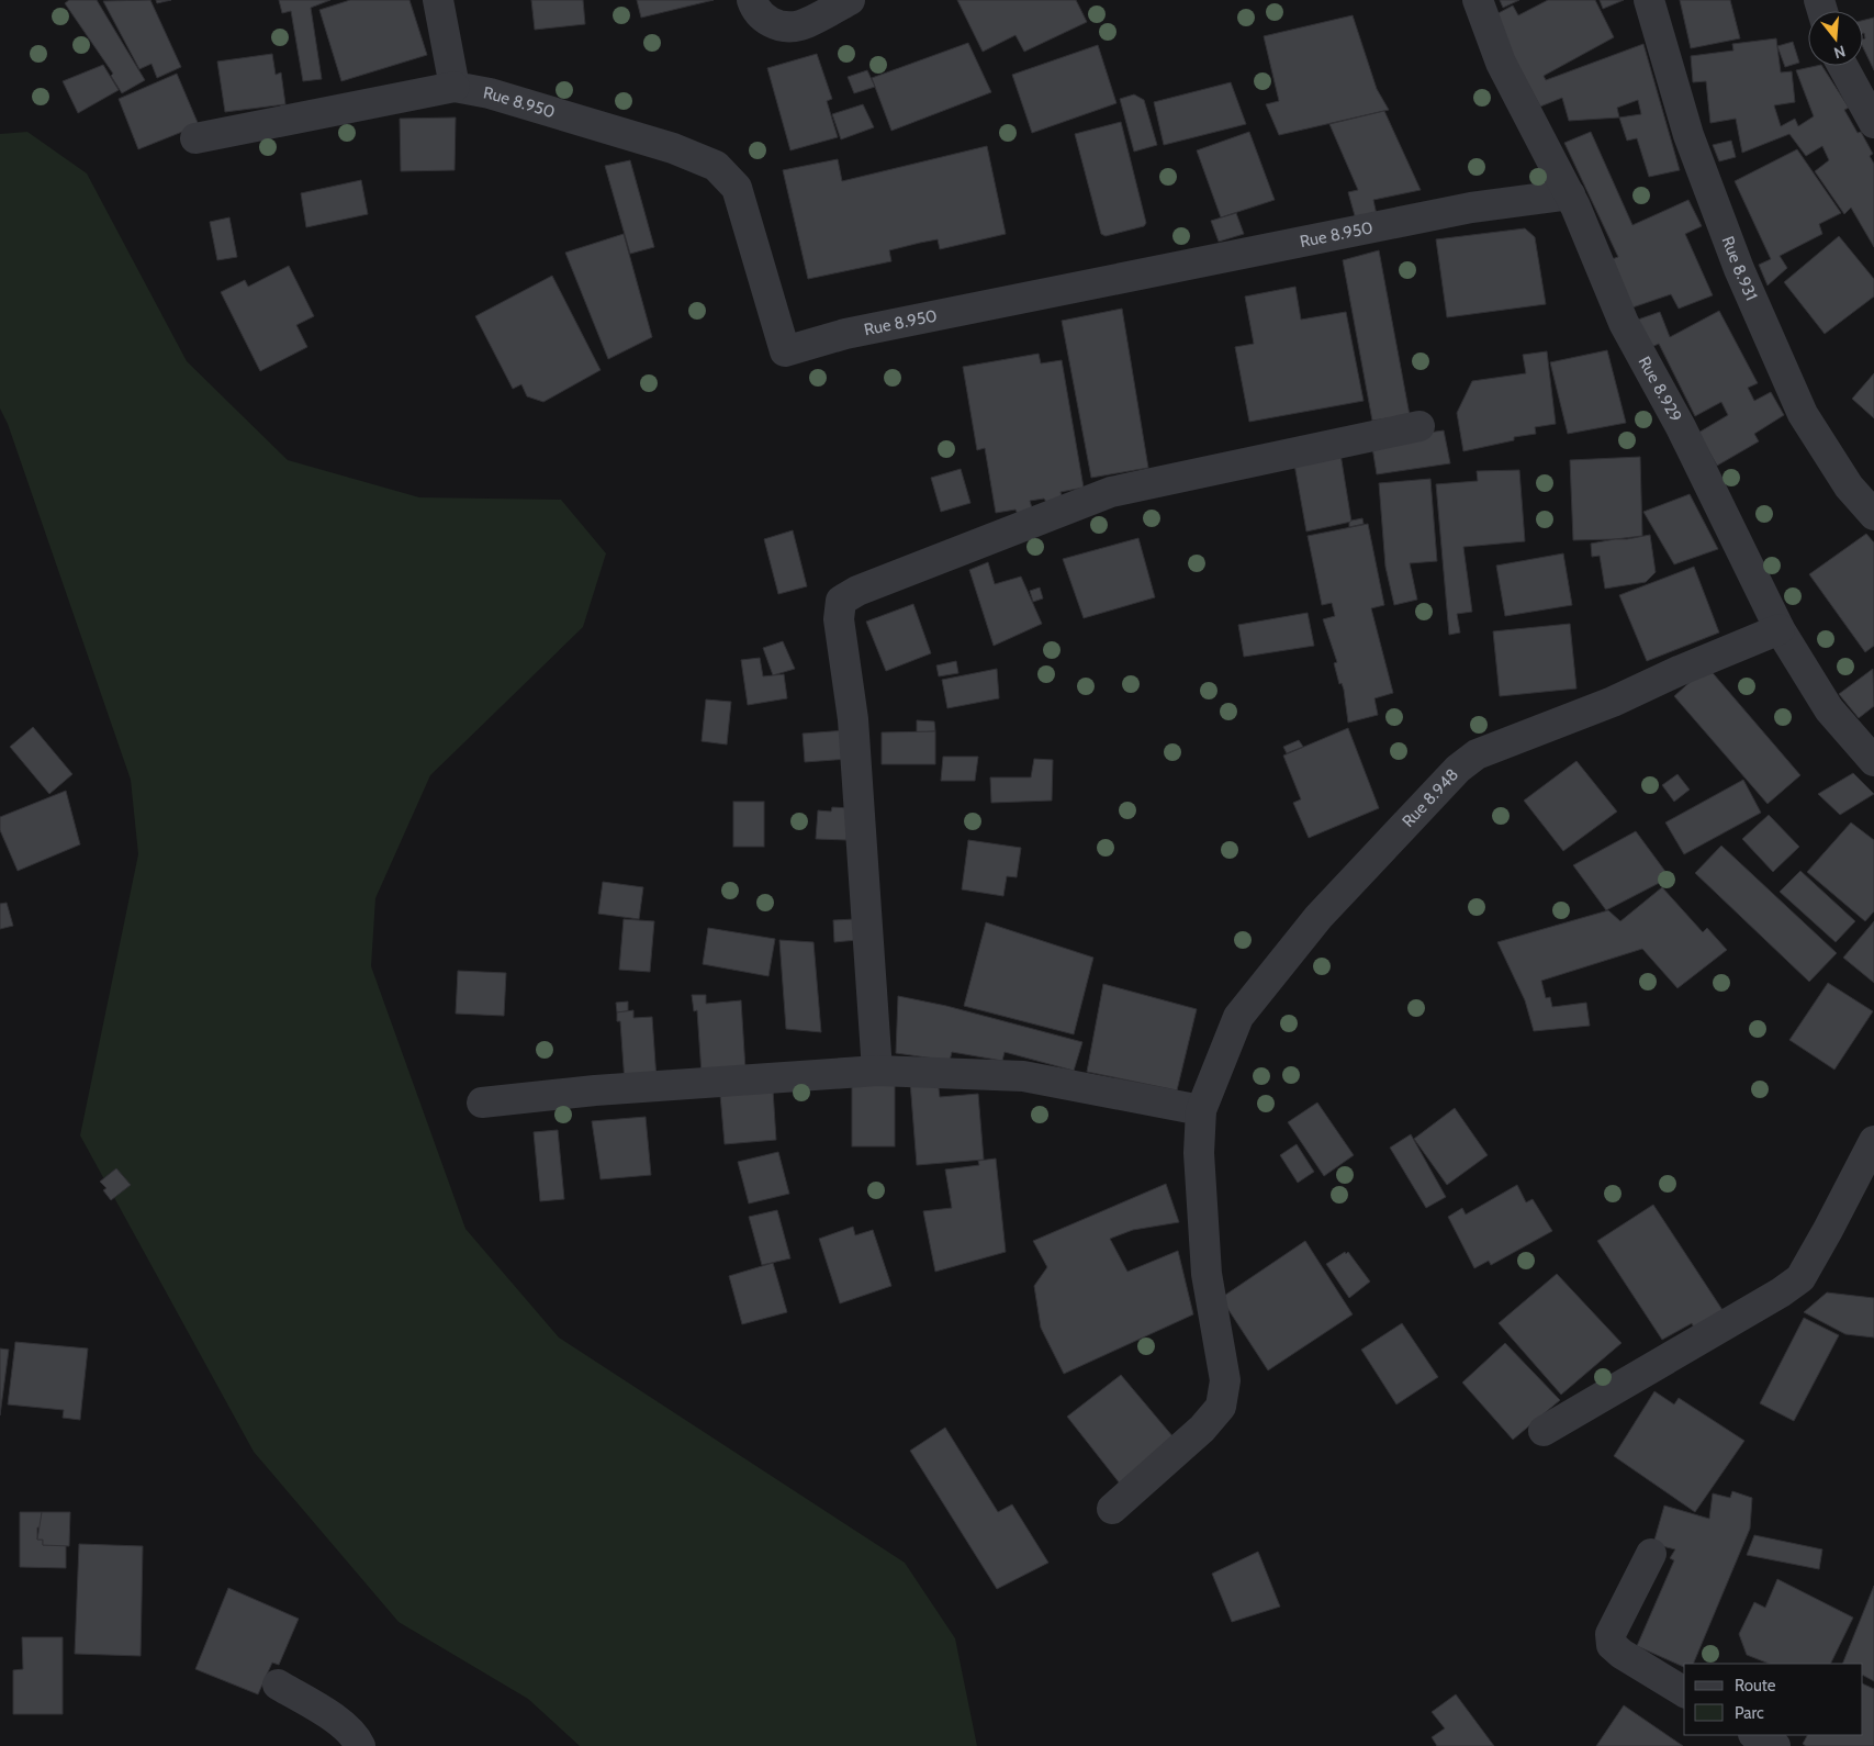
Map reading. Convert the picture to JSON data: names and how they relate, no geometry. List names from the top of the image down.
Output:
{
  "streets": {
    "street": [
      "Rue 8.950",
      "Rue 8.931",
      "Rue 8.929",
      "Rue 8.948"
    ]
  },
  "crossings": [
    ["Rue 8.950", "Rue 8.929"],
    ["Rue 8.929", "Rue 8.948"]
  ],
  "legend": ["Route", "Parc"],
  "north": "bottom"
}
